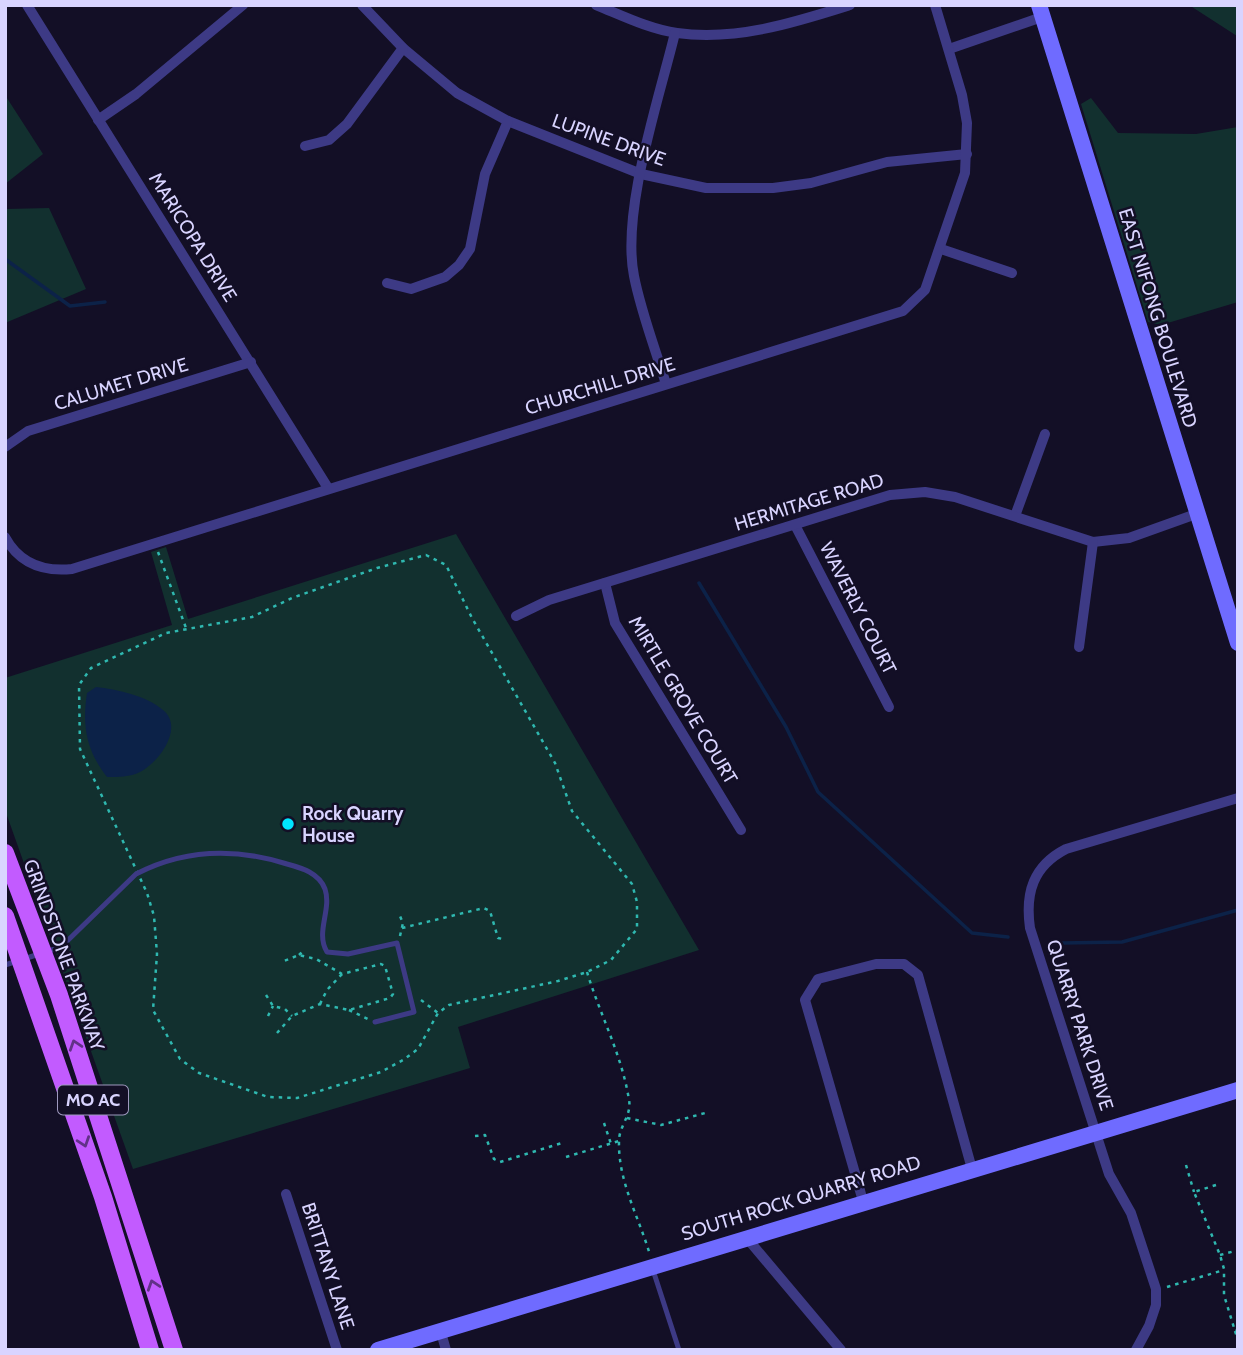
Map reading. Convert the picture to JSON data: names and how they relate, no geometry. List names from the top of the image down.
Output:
{
  "streets": {
    "main road": ["GRINDSTONE PARKWAY", "MO AC"],
    "street": [
      "LUPINE DRIVE",
      "MARICOPA DRIVE",
      "EAST NIFONG BOULEVARD",
      "CALUMET DRIVE",
      "CHURCHILL DRIVE",
      "HERMITAGE ROAD",
      "WAVERLY COURT",
      "MIRTLE GROVE COURT",
      "QUARRY PARK DRIVE",
      "SOUTH ROCK QUARRY ROAD",
      "BRITTANY LANE"
    ]
  },
  "crossings": [
    ["LUPINE DRIVE", "CHURCHILL DRIVE"],
    ["MARICOPA DRIVE", "CALUMET DRIVE"],
    ["MARICOPA DRIVE", "CHURCHILL DRIVE"],
    ["EAST NIFONG BOULEVARD", "HERMITAGE ROAD"],
    ["HERMITAGE ROAD", "WAVERLY COURT"],
    ["HERMITAGE ROAD", "MIRTLE GROVE COURT"],
    ["QUARRY PARK DRIVE", "SOUTH ROCK QUARRY ROAD"]
  ],
  "places": ["Rock Quarry House"]
}
